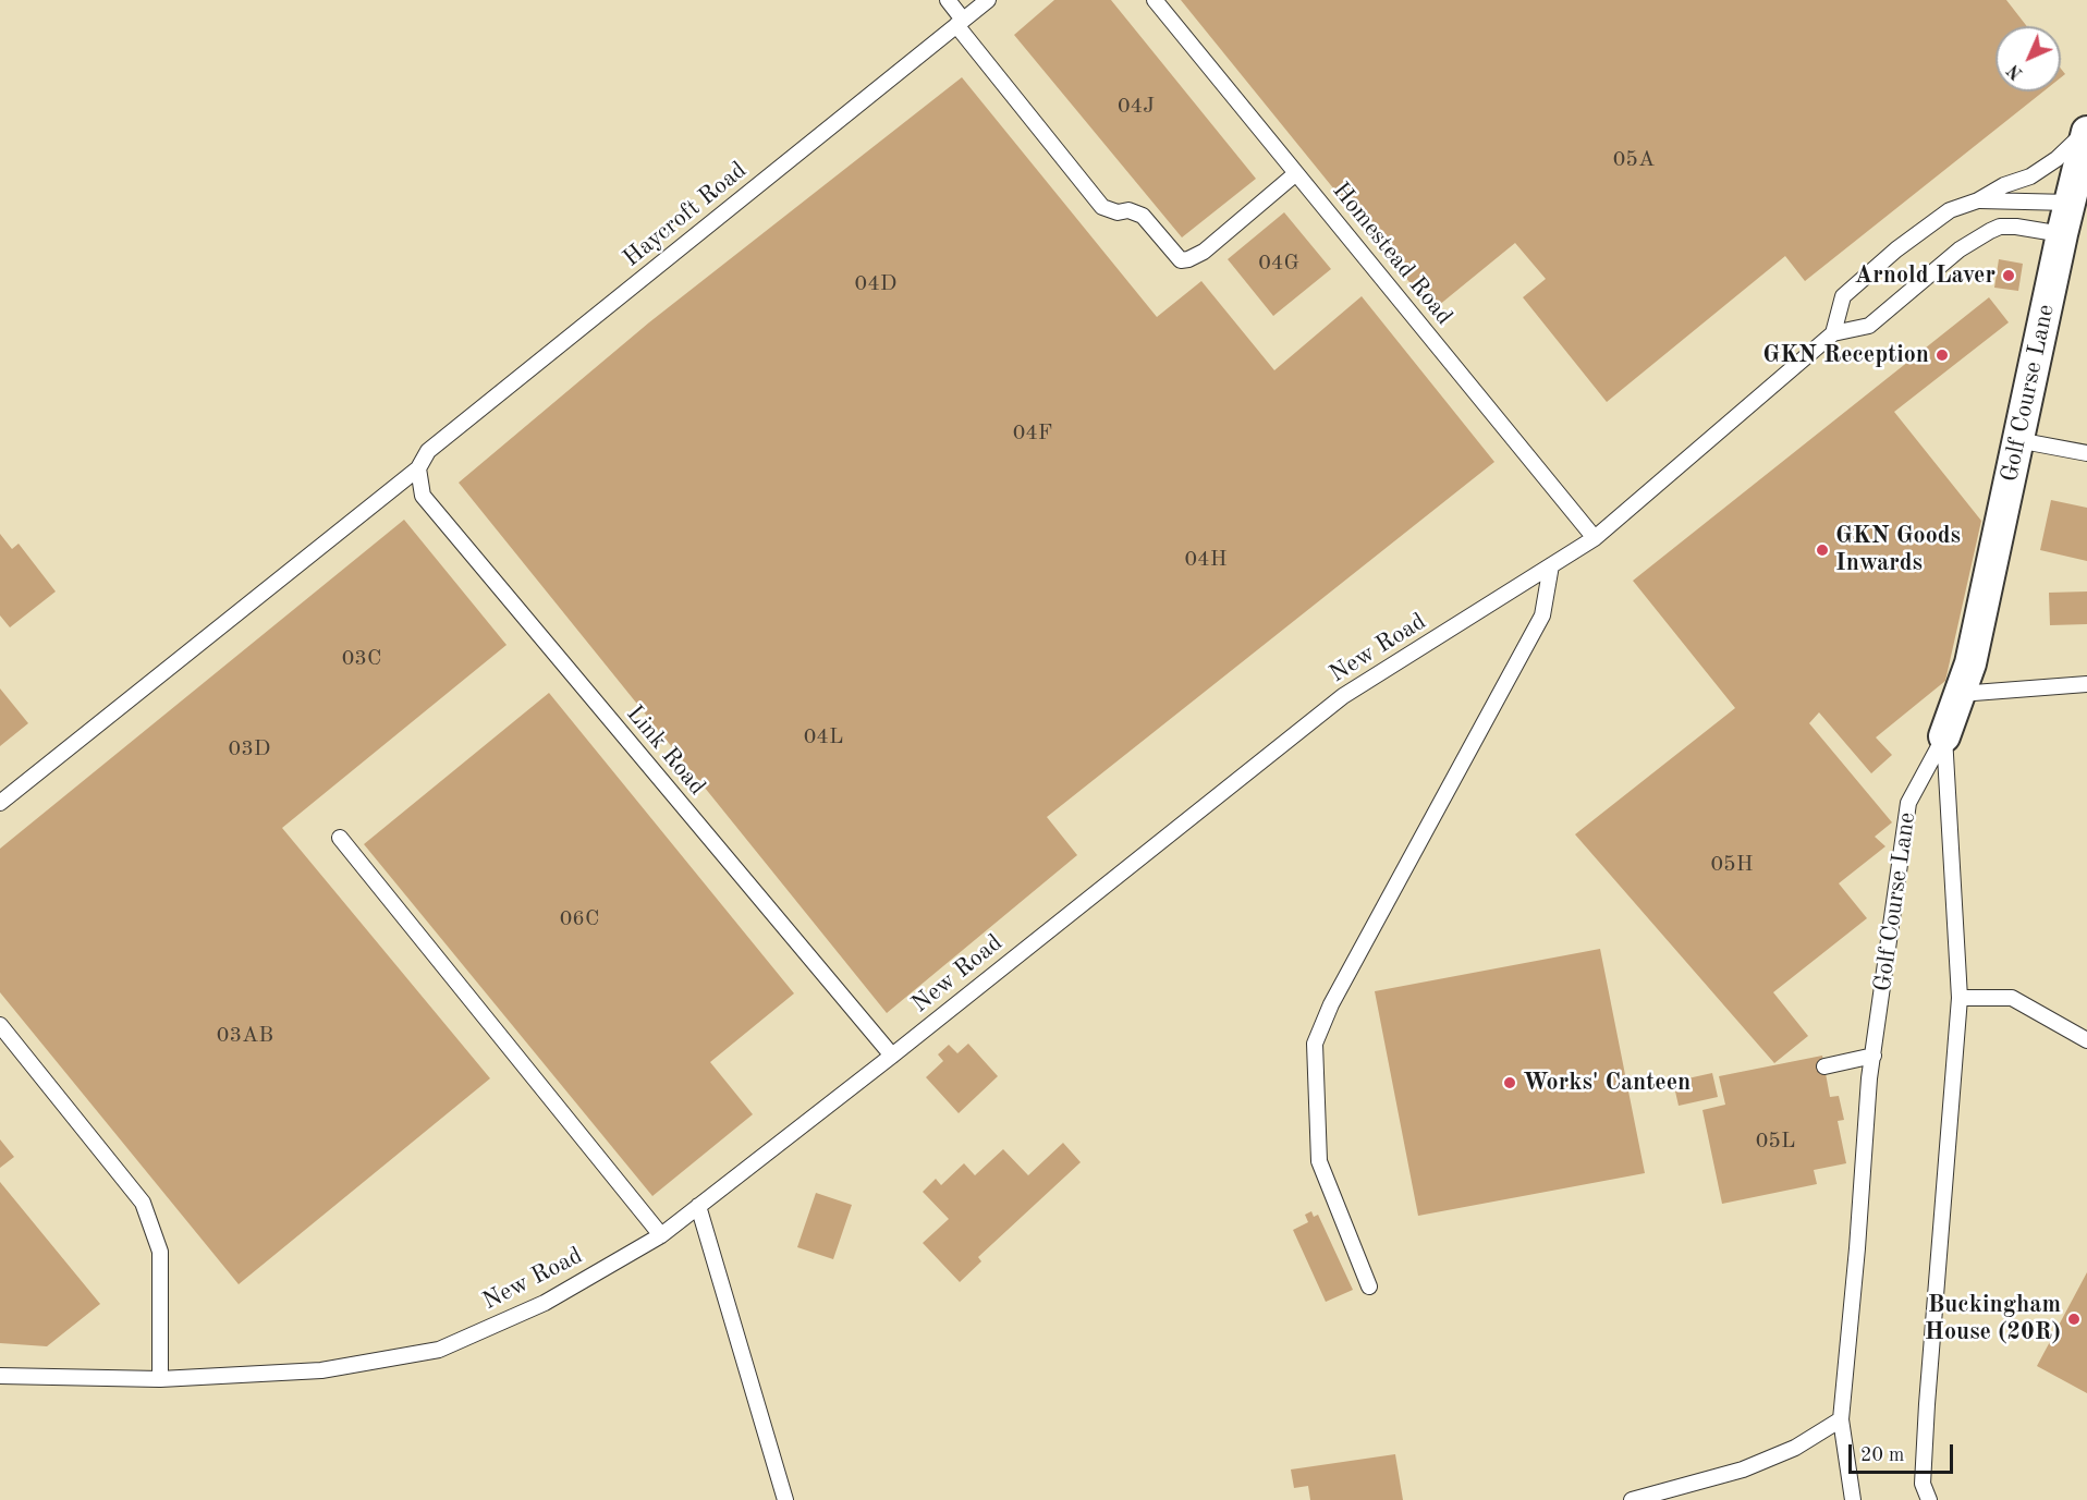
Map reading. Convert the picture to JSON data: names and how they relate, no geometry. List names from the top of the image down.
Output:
{
  "streets": {
    "street": ["Golf Course Lane"],
    "lane": [
      "Haycroft Road",
      "Homestead Road",
      "New Road",
      "Link Road"
    ]
  },
  "crossings": [
    ["Haycroft Road", "Link Road"],
    ["Homestead Road", "New Road"],
    ["Golf Course Lane", "New Road"],
    ["New Road", "Link Road"]
  ],
  "places": [
    "Arnold Laver",
    "GKN Reception",
    "GKN Goods Inwards",
    "Works' Canteen",
    "Buckingham House (20R)"
  ],
  "house_numbers": [
    "04J",
    "05A",
    "04G",
    "04D",
    "04F",
    "04H",
    "03C",
    "04L",
    "03D",
    "05H",
    "06C",
    "03AB",
    "05L"
  ],
  "scale_bar": "20 m",
  "north": "bottom left"
}
